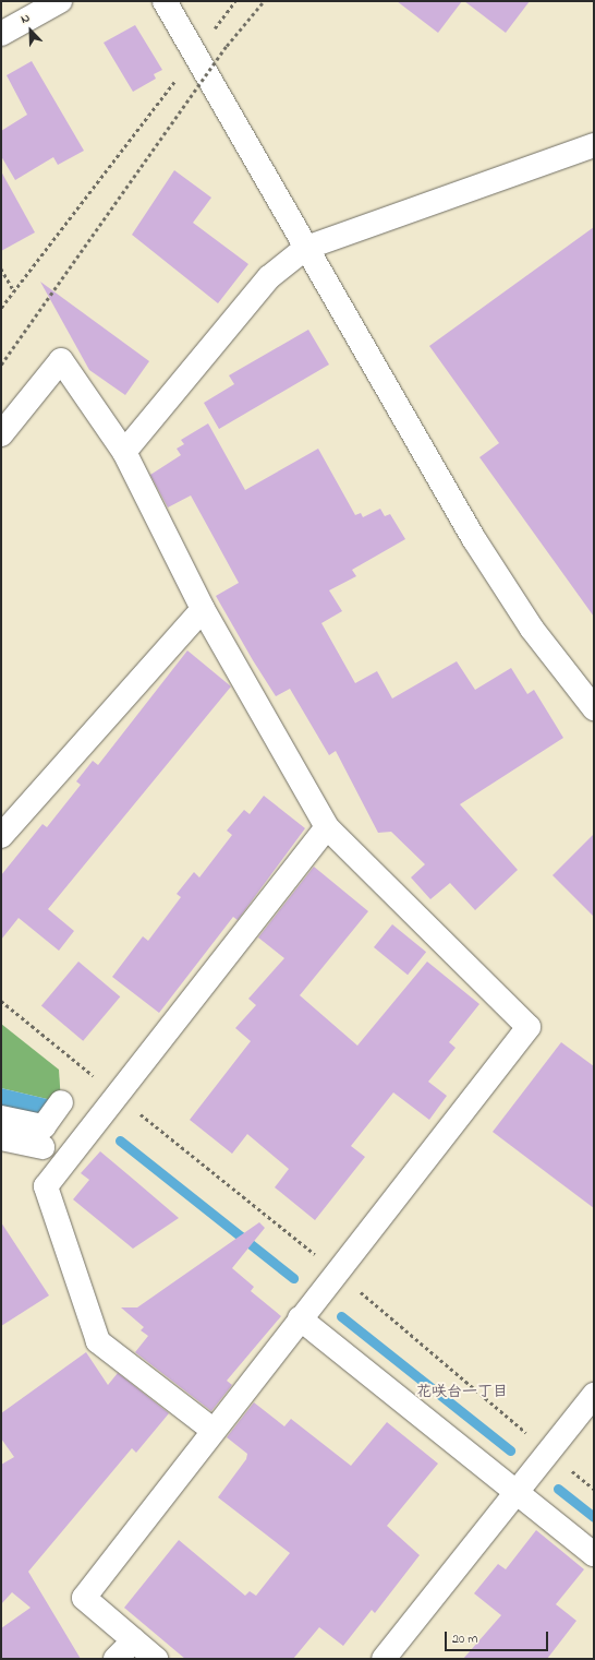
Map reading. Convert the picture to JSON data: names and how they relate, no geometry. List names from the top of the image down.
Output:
{
  "districts": ["花咲台一丁目"],
  "scale_bar": "20 m",
  "north": "top left"
}
